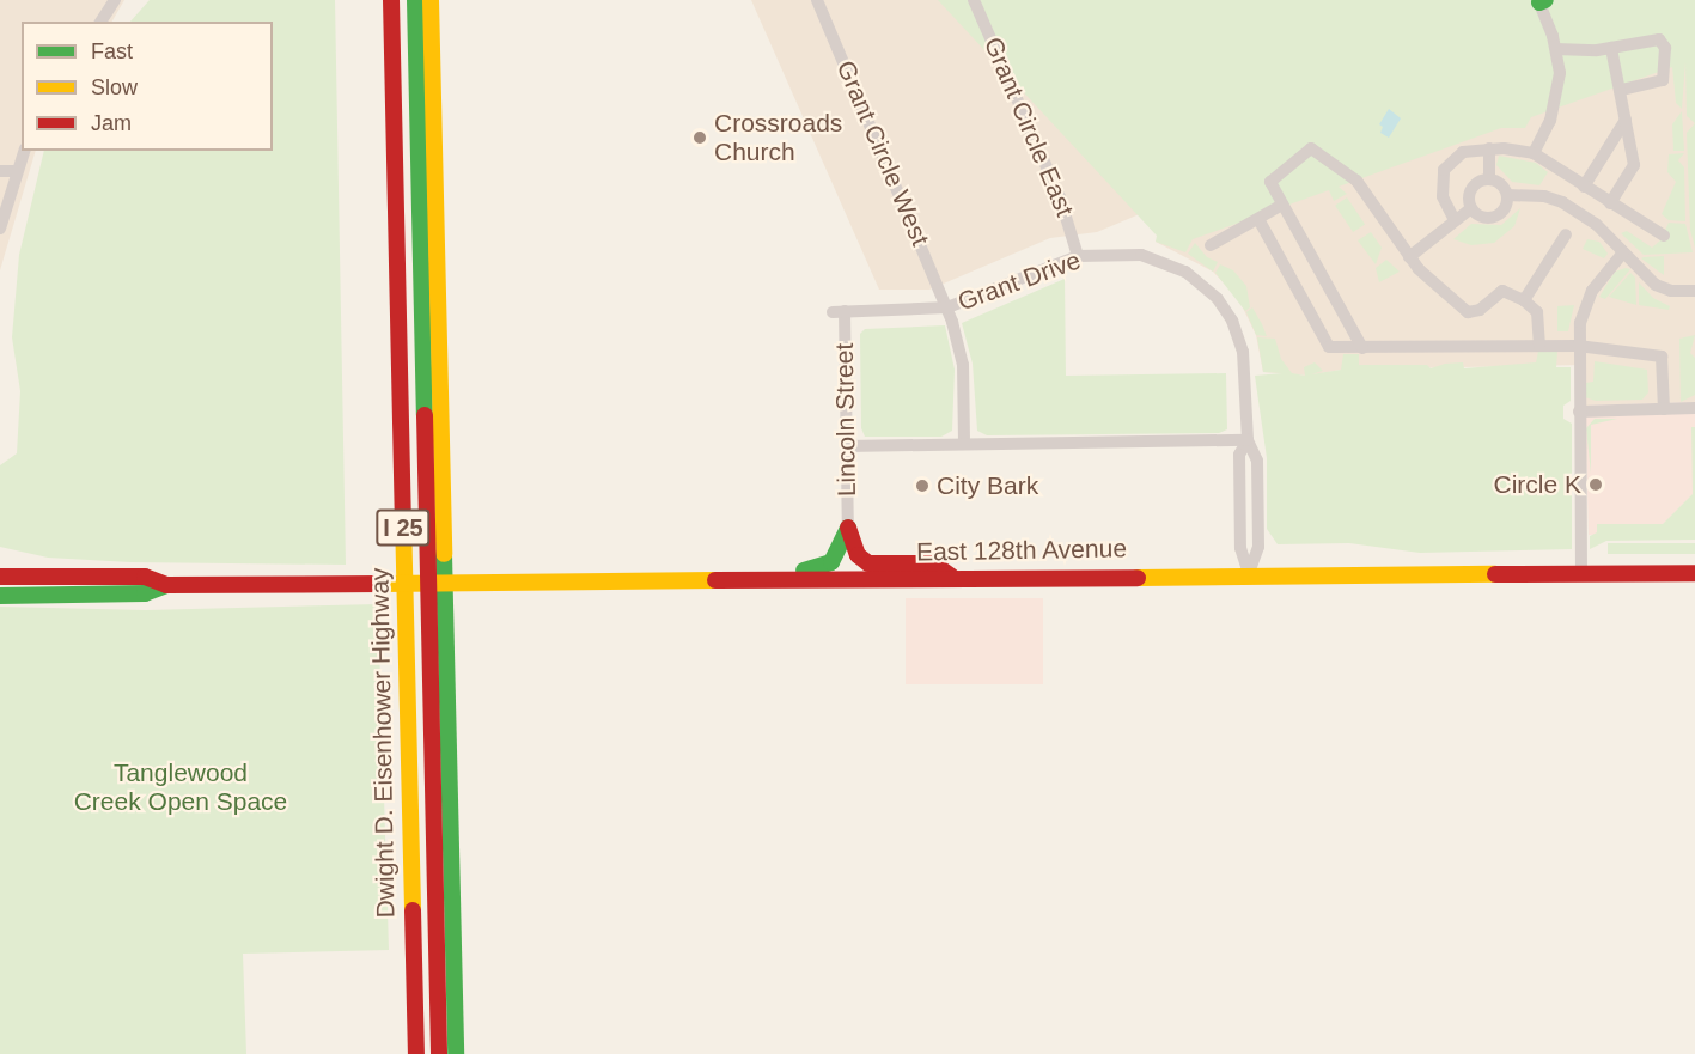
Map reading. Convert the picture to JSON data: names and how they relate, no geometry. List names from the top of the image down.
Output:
{
  "streets": {
    "main road": ["I 25", "East 128th Avenue", "Dwight D. Eisenhower Highway"],
    "street": [
      "Grant Circle East",
      "Grant Circle West",
      "Grant Drive",
      "Lincoln Street"
    ]
  },
  "crossings": [
    ["Grant Circle East", "Grant Drive"],
    ["Grant Circle West", "Grant Drive"],
    ["Grant Drive", "Lincoln Street"],
    ["Grant Drive", "East 128th Avenue"]
  ],
  "parks": ["Tanglewood Creek Open Space"],
  "places": ["Crossroads Church", "Circle K", "City Bark"],
  "legend": ["Fast", "Slow", "Jam"]
}
